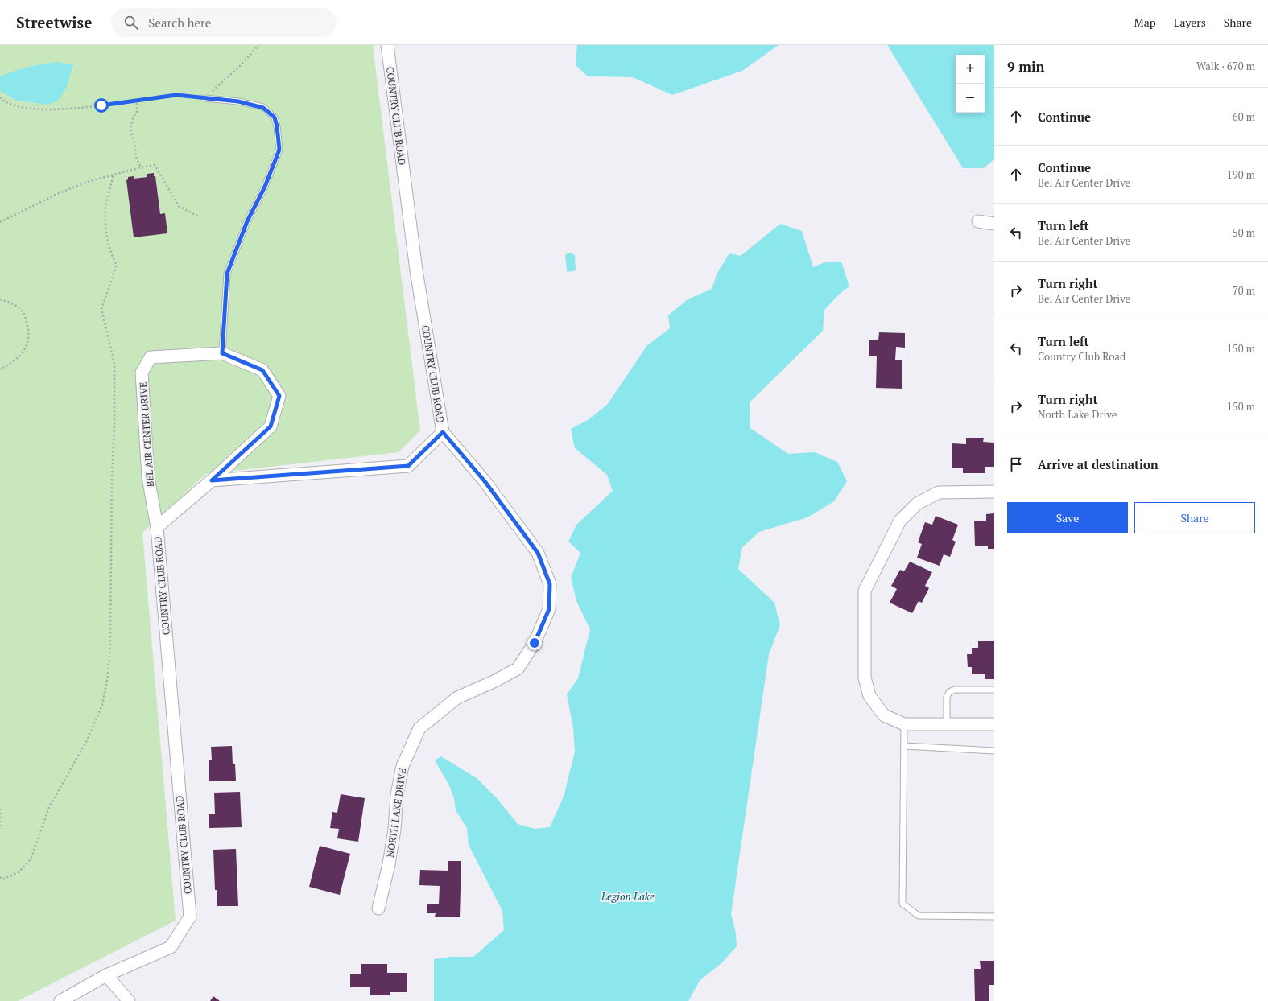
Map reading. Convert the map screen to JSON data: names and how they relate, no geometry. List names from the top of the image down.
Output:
{
  "streets": {
    "street": ["COUNTRY CLUB ROAD", "BEL AIR CENTER DRIVE", "NORTH LAKE DRIVE"]
  },
  "crossings": [
    ["COUNTRY CLUB ROAD", "BEL AIR CENTER DRIVE"],
    ["COUNTRY CLUB ROAD", "NORTH LAKE DRIVE"]
  ],
  "water": ["Legion Lake"],
  "page": {
    "header": "Streetwise",
    "search": "Search here",
    "nav": ["Map", "Layers", "Share"],
    "heading": ["9 min", "Walk · 670 m"],
    "map_buttons": ["+", "−"],
    "list": [
      ["Continue", "60 m"],
      ["Continue", "Bel Air Center Drive", "190 m"],
      ["Turn left", "Bel Air Center Drive", "50 m"],
      ["Turn right", "Bel Air Center Drive", "70 m"],
      ["Turn left", "Country Club Road", "150 m"],
      ["Turn right", "North Lake Drive", "150 m"],
      "Arrive at destination"
    ],
    "buttons": ["Save", "Share"]
  }
}
